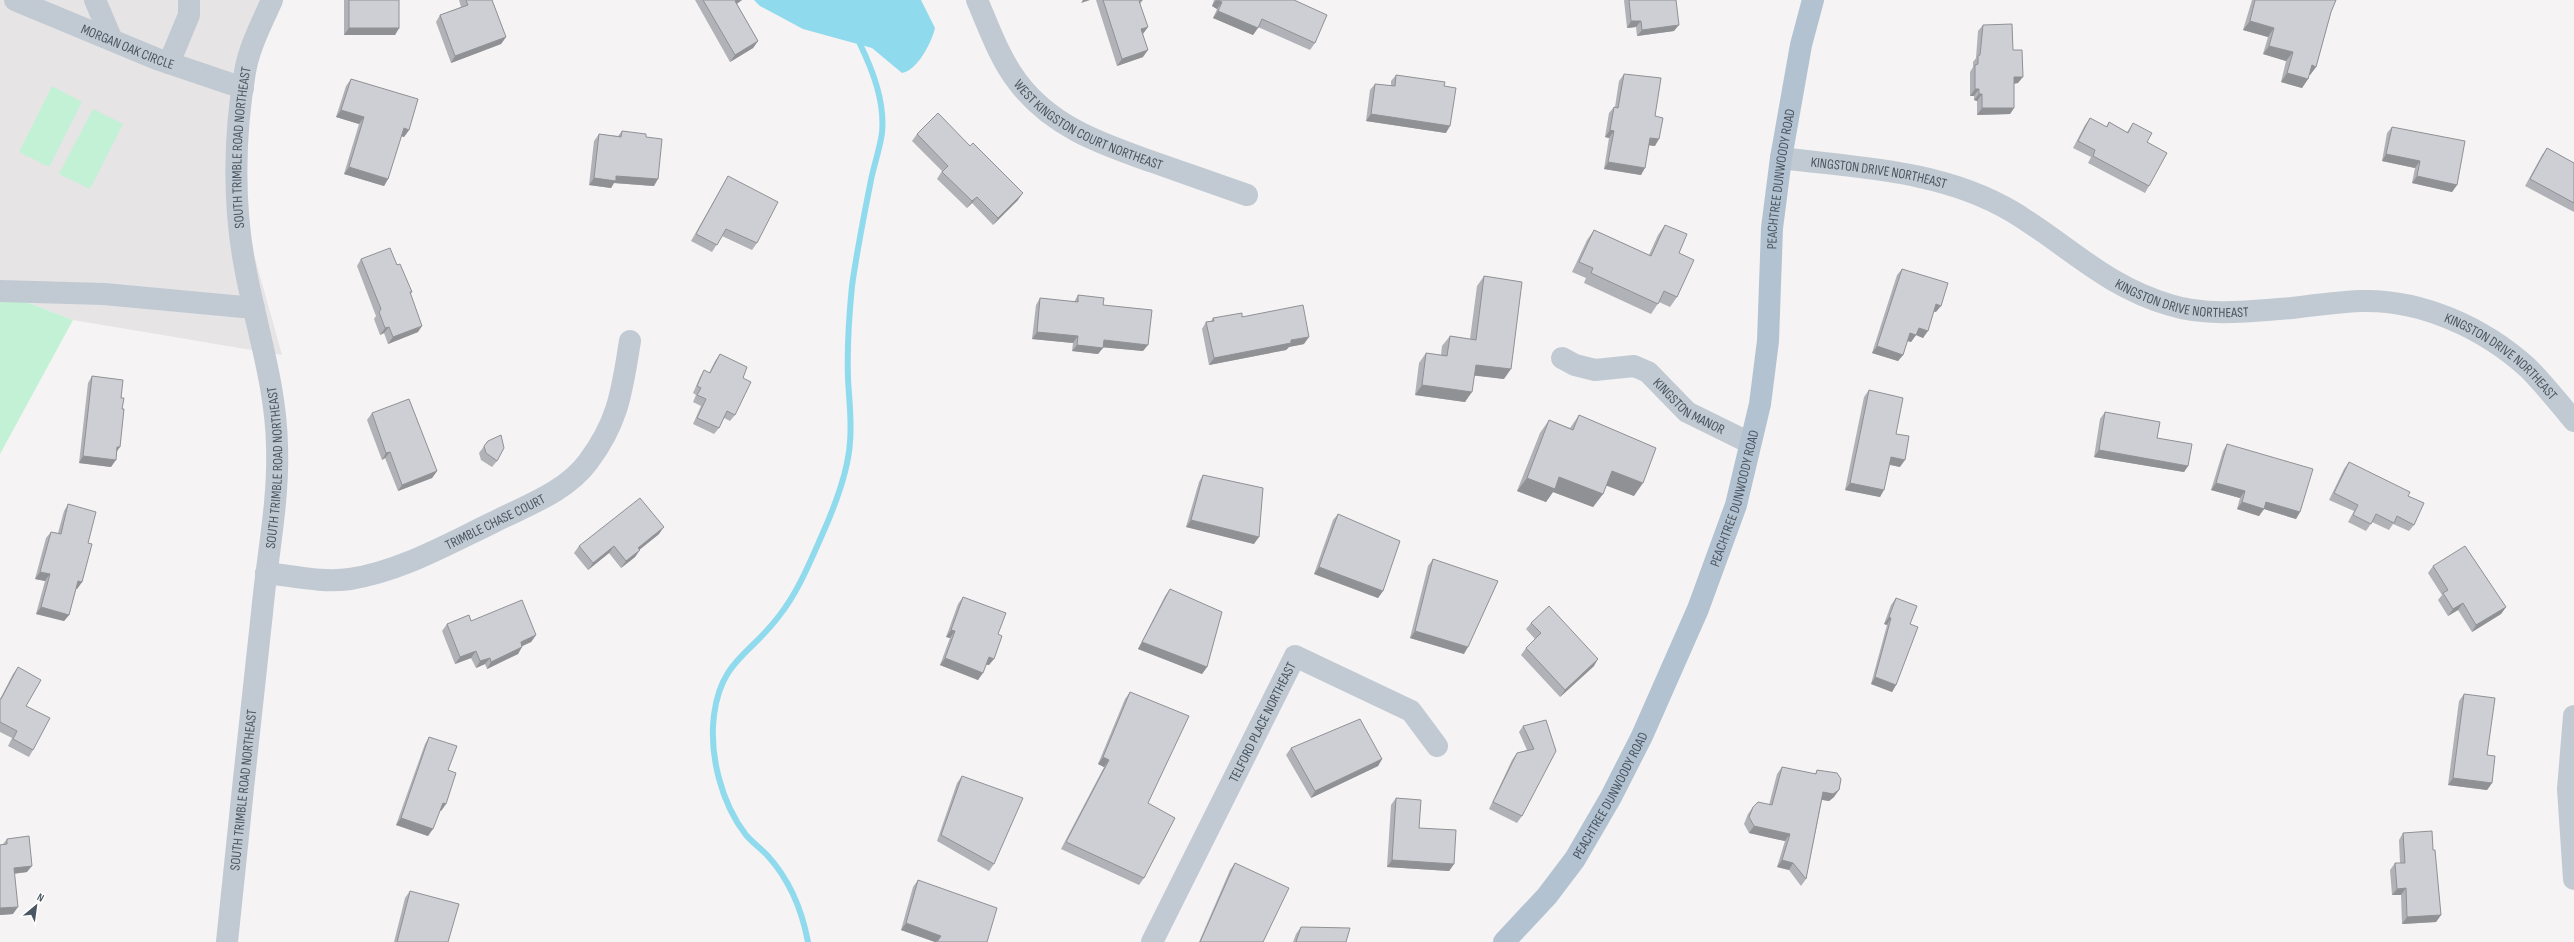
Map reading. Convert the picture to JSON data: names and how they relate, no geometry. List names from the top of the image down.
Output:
{
  "streets": {
    "main road": ["PEACHTREE DUNWOODY ROAD"],
    "street": [
      "MORGAN OAK CIRCLE",
      "WEST KINGSTON COURT NORTHEAST",
      "SOUTH TRIMBLE ROAD NORTHEAST",
      "KINGSTON DRIVE NORTHEAST",
      "KINGSTON MANOR",
      "TRIMBLE CHASE COURT",
      "TELFORD PLACE NORTHEAST"
    ]
  },
  "crossings": [
    ["MORGAN OAK CIRCLE", "SOUTH TRIMBLE ROAD NORTHEAST"],
    ["SOUTH TRIMBLE ROAD NORTHEAST", "TRIMBLE CHASE COURT"],
    ["KINGSTON DRIVE NORTHEAST", "PEACHTREE DUNWOODY ROAD"],
    ["PEACHTREE DUNWOODY ROAD", "KINGSTON MANOR"]
  ],
  "north": "top right"
}
